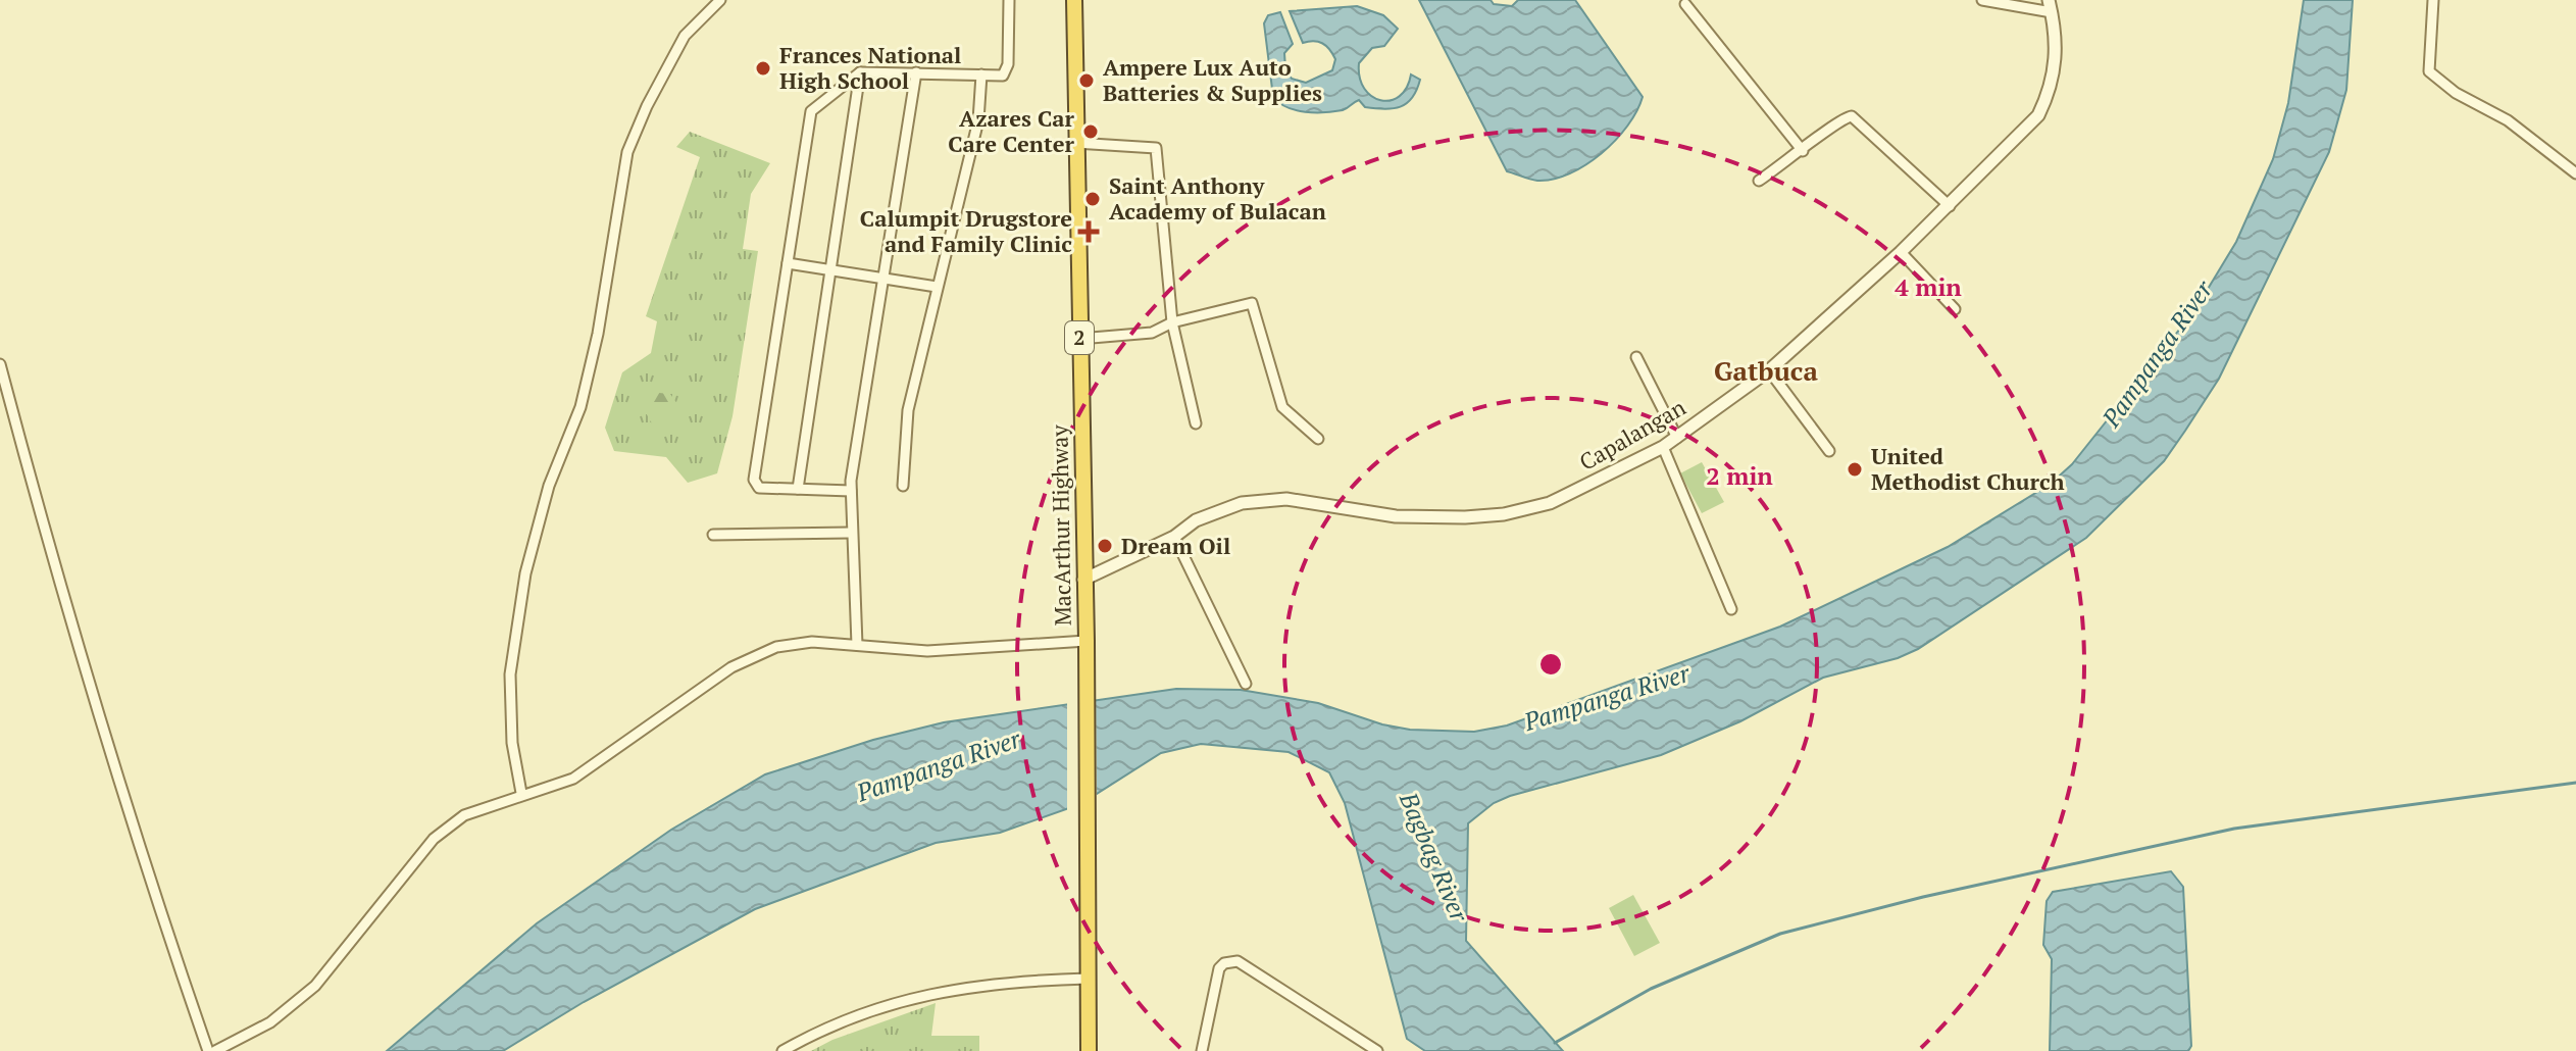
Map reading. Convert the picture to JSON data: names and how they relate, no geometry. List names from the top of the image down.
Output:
{
  "streets": {
    "highway": ["2", "MacArthur Highway"],
    "street": ["Capalangan"]
  },
  "crossings": [
    ["Capalangan", "MacArthur Highway"]
  ],
  "districts": ["Gatbuca"],
  "water": ["Pampanga River", "Bagbag River"],
  "places": {
    "other": [
      "Frances National High School",
      "Ampere Lux Auto Batteries & Supplies",
      "Azares Car Care Center",
      "Saint Anthony Academy of Bulacan",
      "United Methodist Church",
      "Dream Oil"
    ],
    "health": ["Calumpit Drugstore and Family Clinic"]
  },
  "rings": ["4 min", "2 min"]
}
